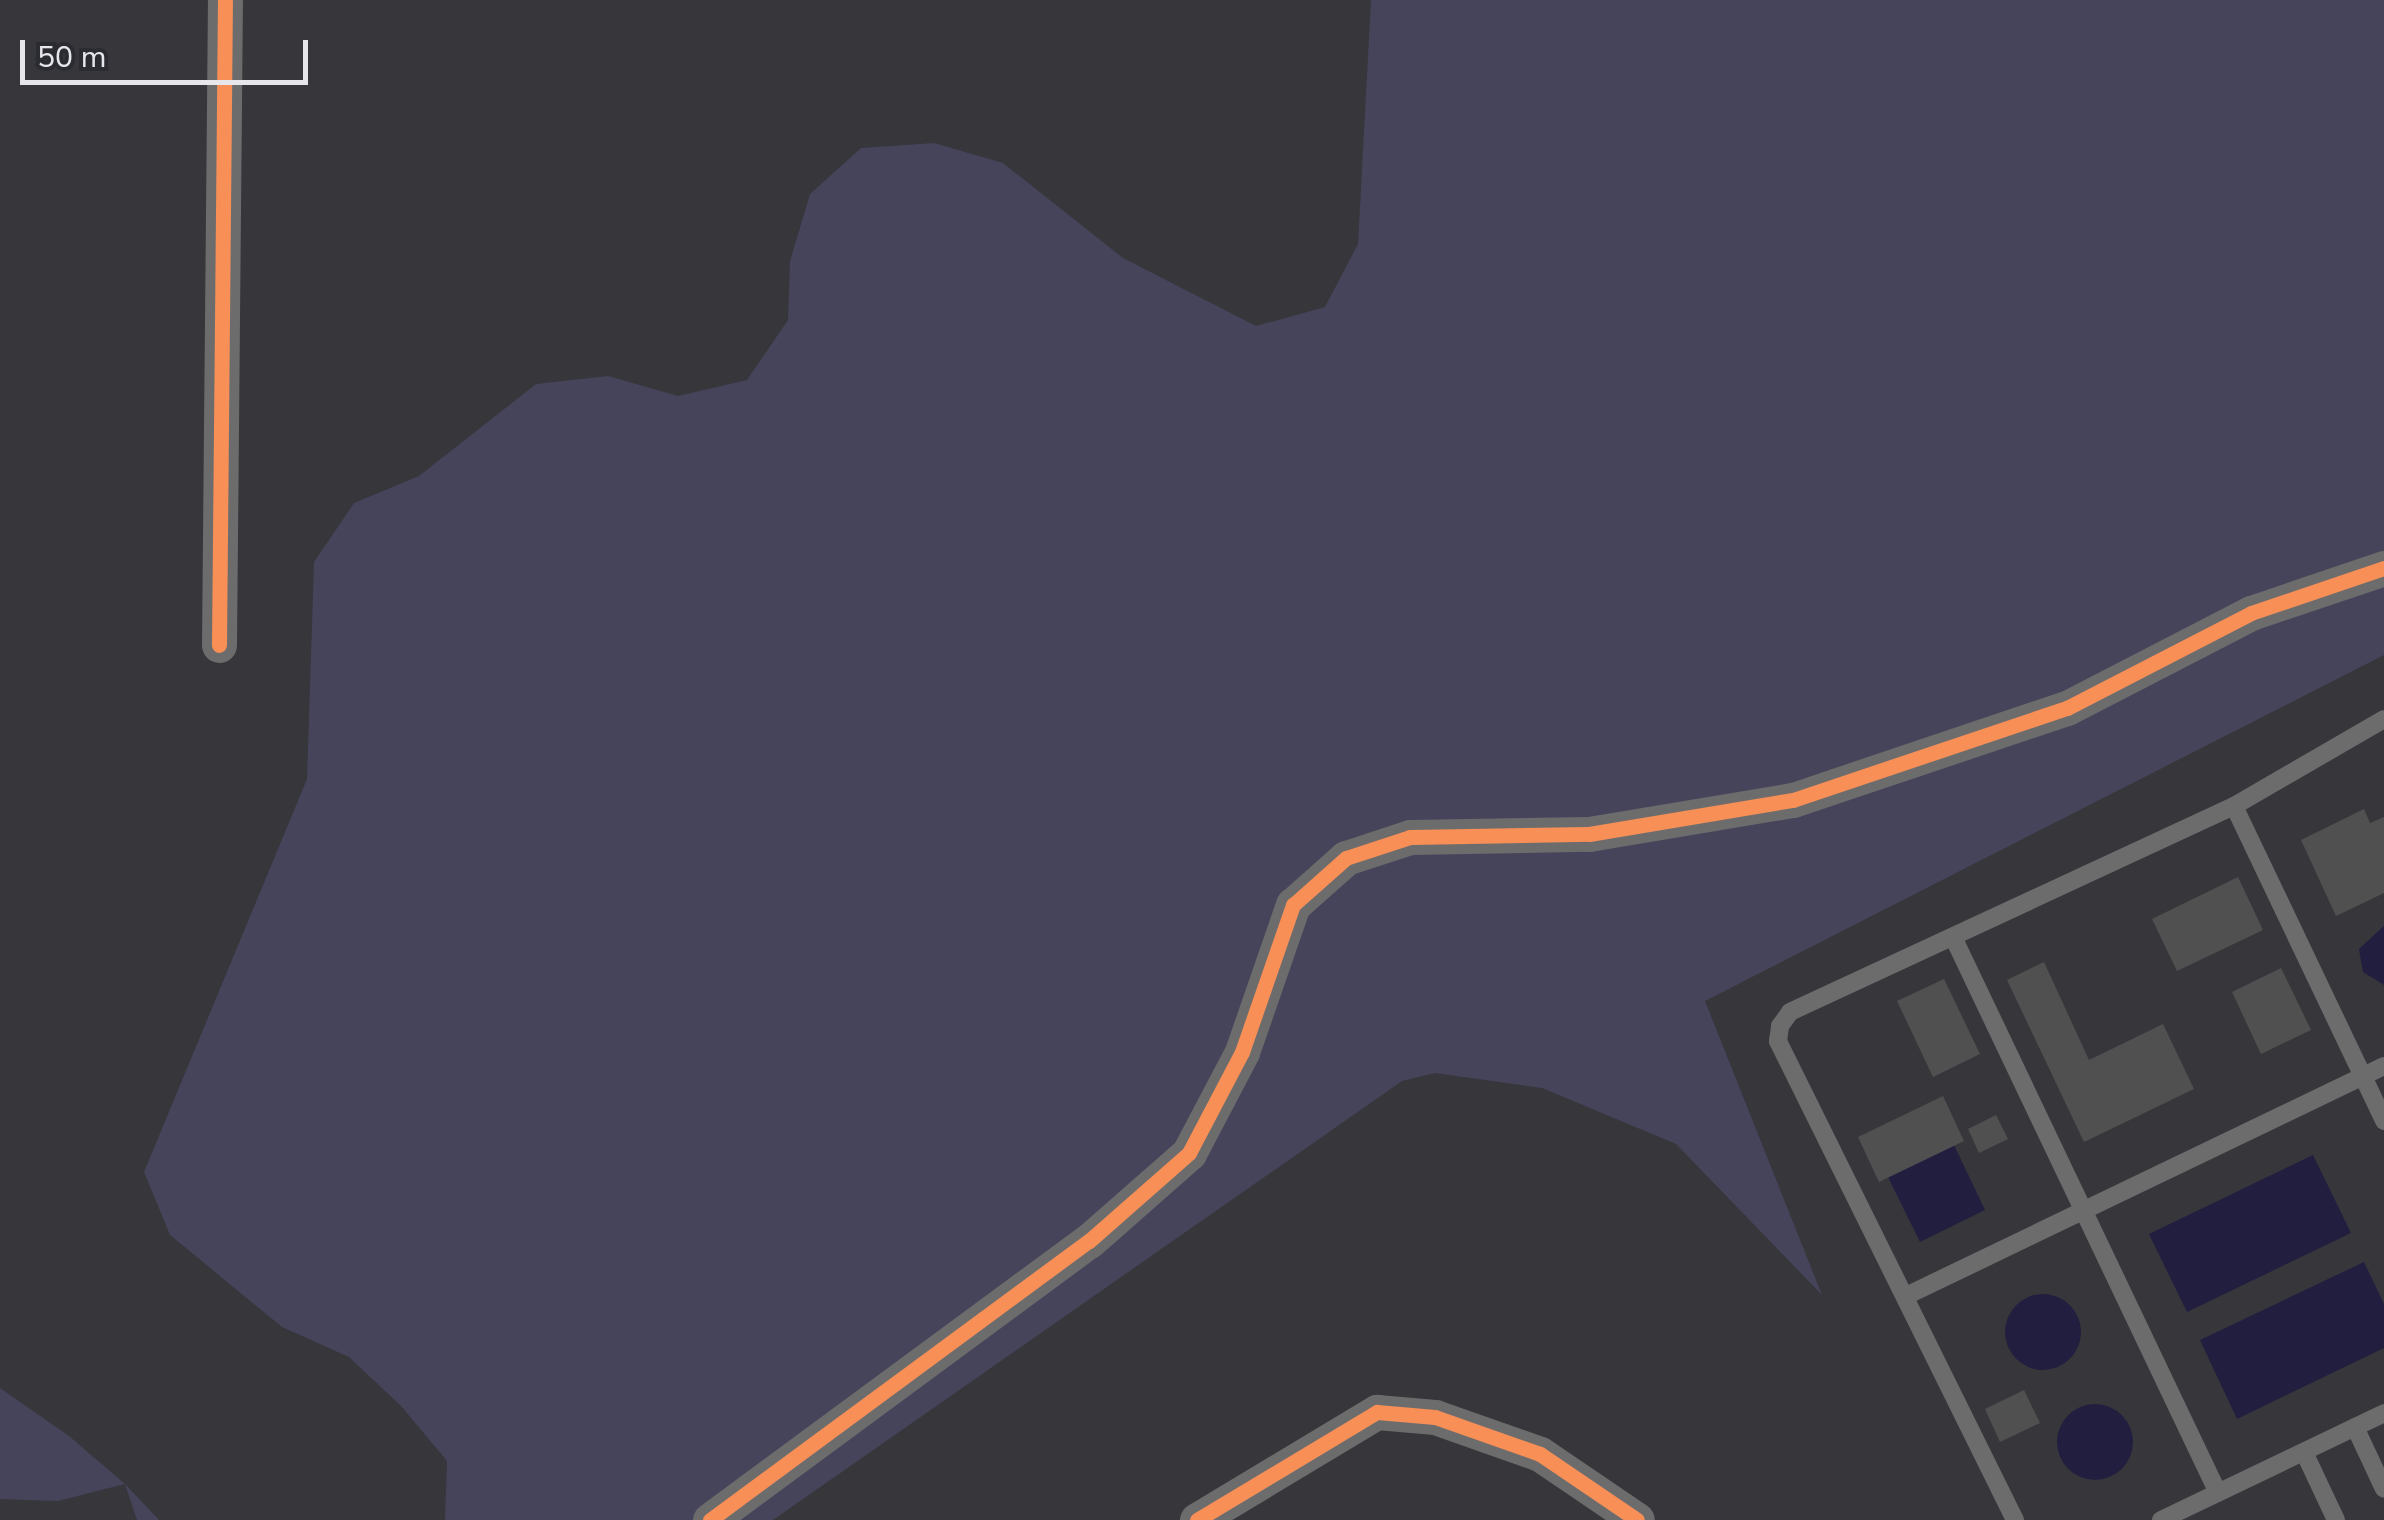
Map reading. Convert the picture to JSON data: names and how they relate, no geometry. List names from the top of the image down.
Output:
{
  "scale_bar": "50 m"
}
